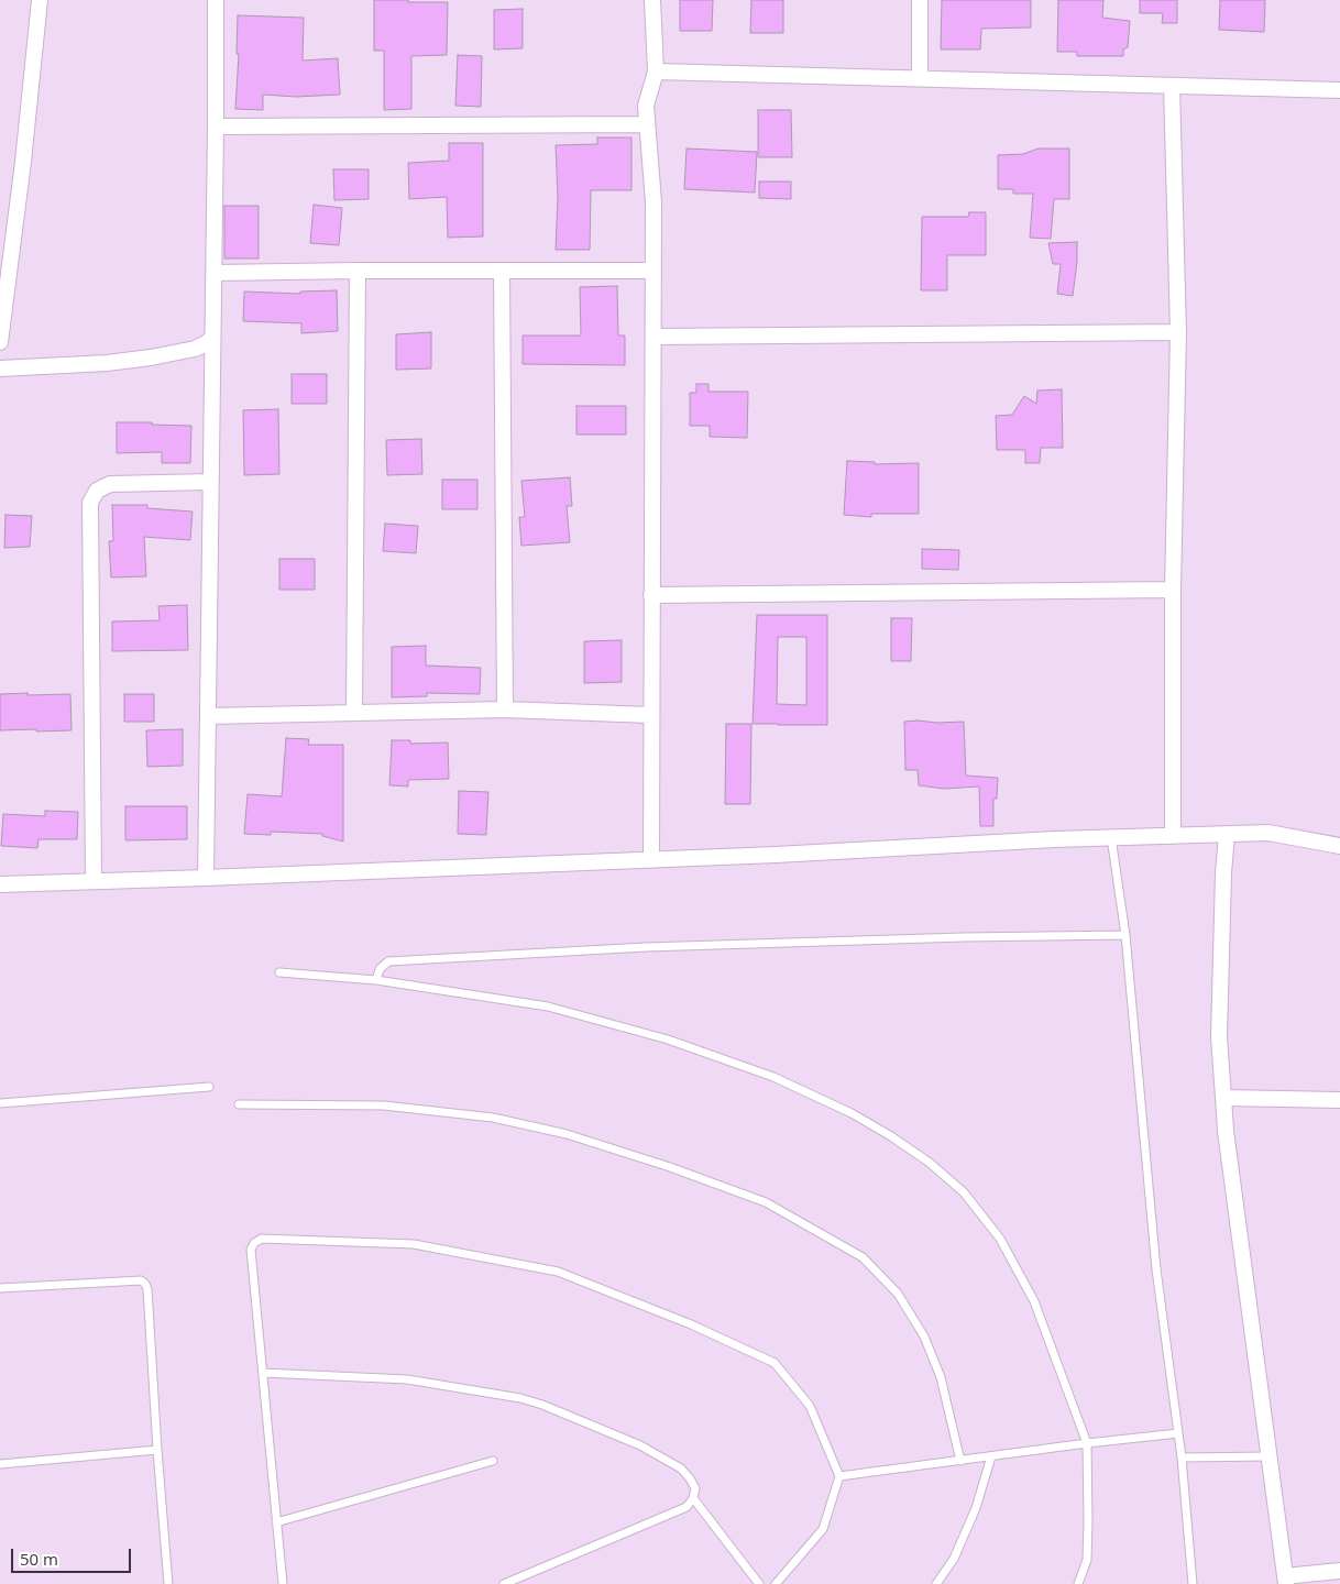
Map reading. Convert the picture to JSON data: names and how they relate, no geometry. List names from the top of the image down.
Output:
{
  "scale_bar": "50 m"
}
